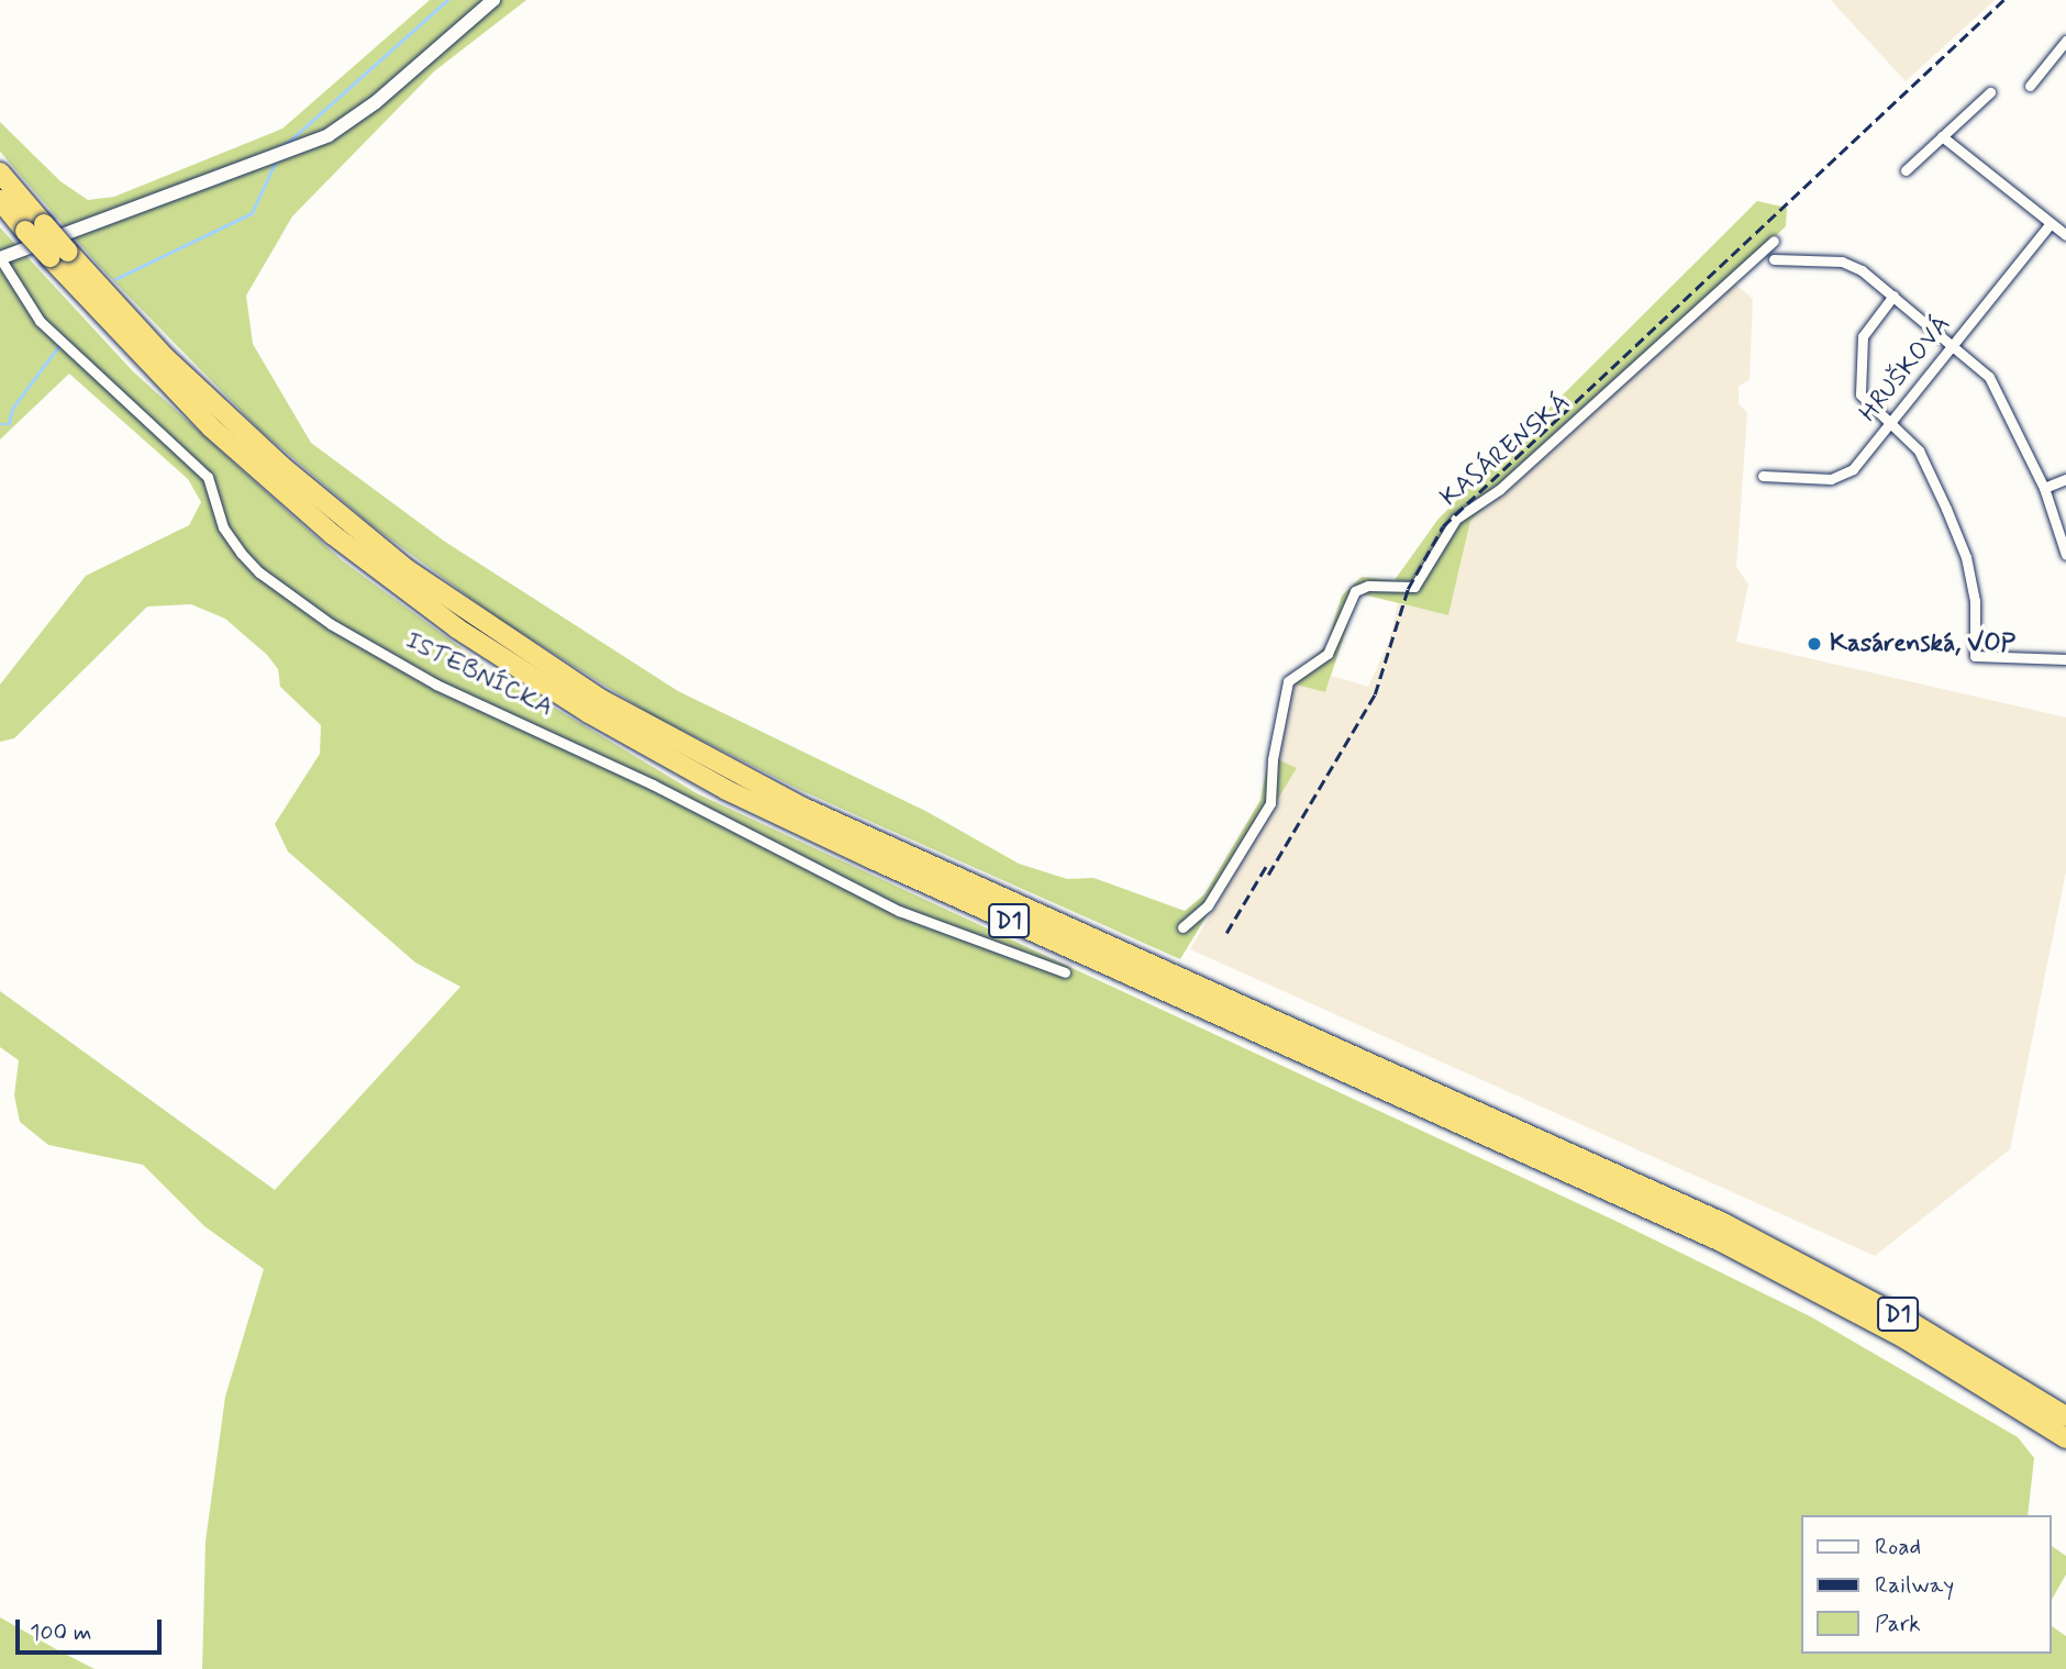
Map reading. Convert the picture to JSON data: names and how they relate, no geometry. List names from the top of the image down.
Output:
{
  "streets": {
    "highway": ["D1"],
    "street": ["HRUŠKOVÁ", "KASÁRENSKÁ", "ISTEBNÍCKA"]
  },
  "places": ["Kasárenská, VOP"],
  "legend": ["Road", "Railway", "Park"],
  "scale_bar": "100 m"
}
